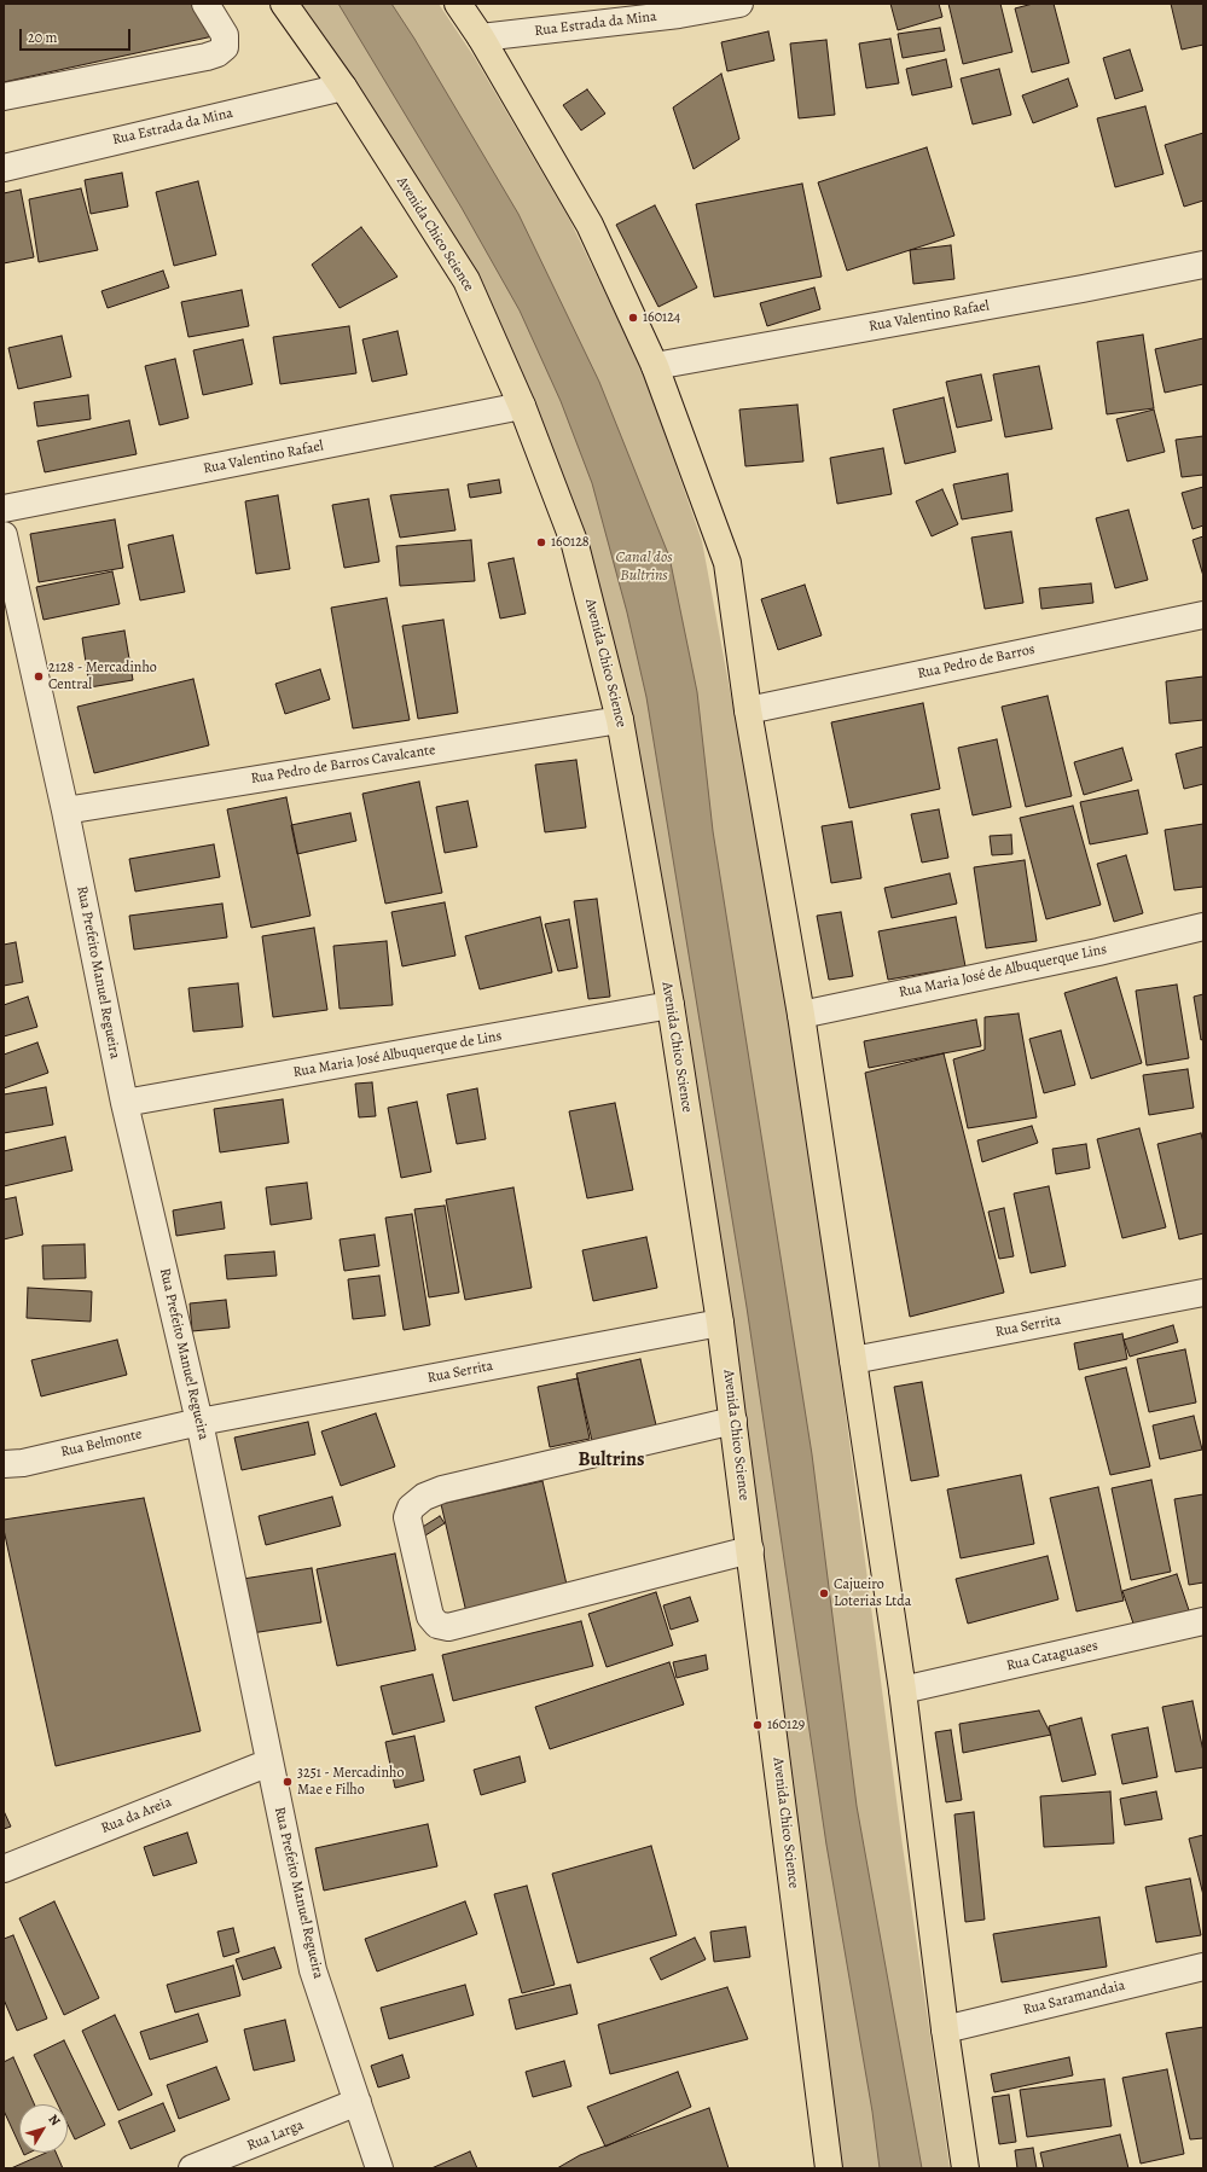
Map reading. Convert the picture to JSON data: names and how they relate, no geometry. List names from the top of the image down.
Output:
{
  "streets": {
    "main road": ["Avenida Chico Science"],
    "street": [
      "Rua Estrada da Mina",
      "Rua Valentino Rafael",
      "Rua Pedro de Barros",
      "Rua Pedro de Barros Cavalcante",
      "Rua Maria José de Albuquerque Lins",
      "Rua Prefeito Manuel Regueira",
      "Rua Maria José Albuquerque de Lins",
      "Rua Serrita",
      "Rua Belmonte",
      "Rua Cataguases",
      "Rua da Areia",
      "Rua Saramandaia",
      "Rua Larga"
    ]
  },
  "crossings": [
    ["Rua Estrada da Mina", "Avenida Chico Science"],
    ["Avenida Chico Science", "Rua Valentino Rafael"],
    ["Avenida Chico Science", "Rua Pedro de Barros Cavalcante"],
    ["Avenida Chico Science", "Rua Maria José Albuquerque de Lins"],
    ["Avenida Chico Science", "Rua Serrita"],
    ["Rua Pedro de Barros Cavalcante", "Rua Prefeito Manuel Regueira"],
    ["Rua Prefeito Manuel Regueira", "Rua Maria José Albuquerque de Lins"],
    ["Rua Prefeito Manuel Regueira", "Rua Serrita"],
    ["Rua Prefeito Manuel Regueira", "Rua Belmonte"],
    ["Rua Prefeito Manuel Regueira", "Rua da Areia"],
    ["Rua Prefeito Manuel Regueira", "Rua Larga"],
    ["Rua Serrita", "Rua Belmonte"]
  ],
  "districts": ["Bultrins"],
  "water": ["Canal dos Bultrins"],
  "places": [
    "160124",
    "160128",
    "2128 - Mercadinho Central",
    "Cajueiro Loterias Ltda",
    "160129",
    "3251 - Mercadinho Mae e Filho"
  ],
  "scale_bar": "20 m",
  "north": "top right"
}
